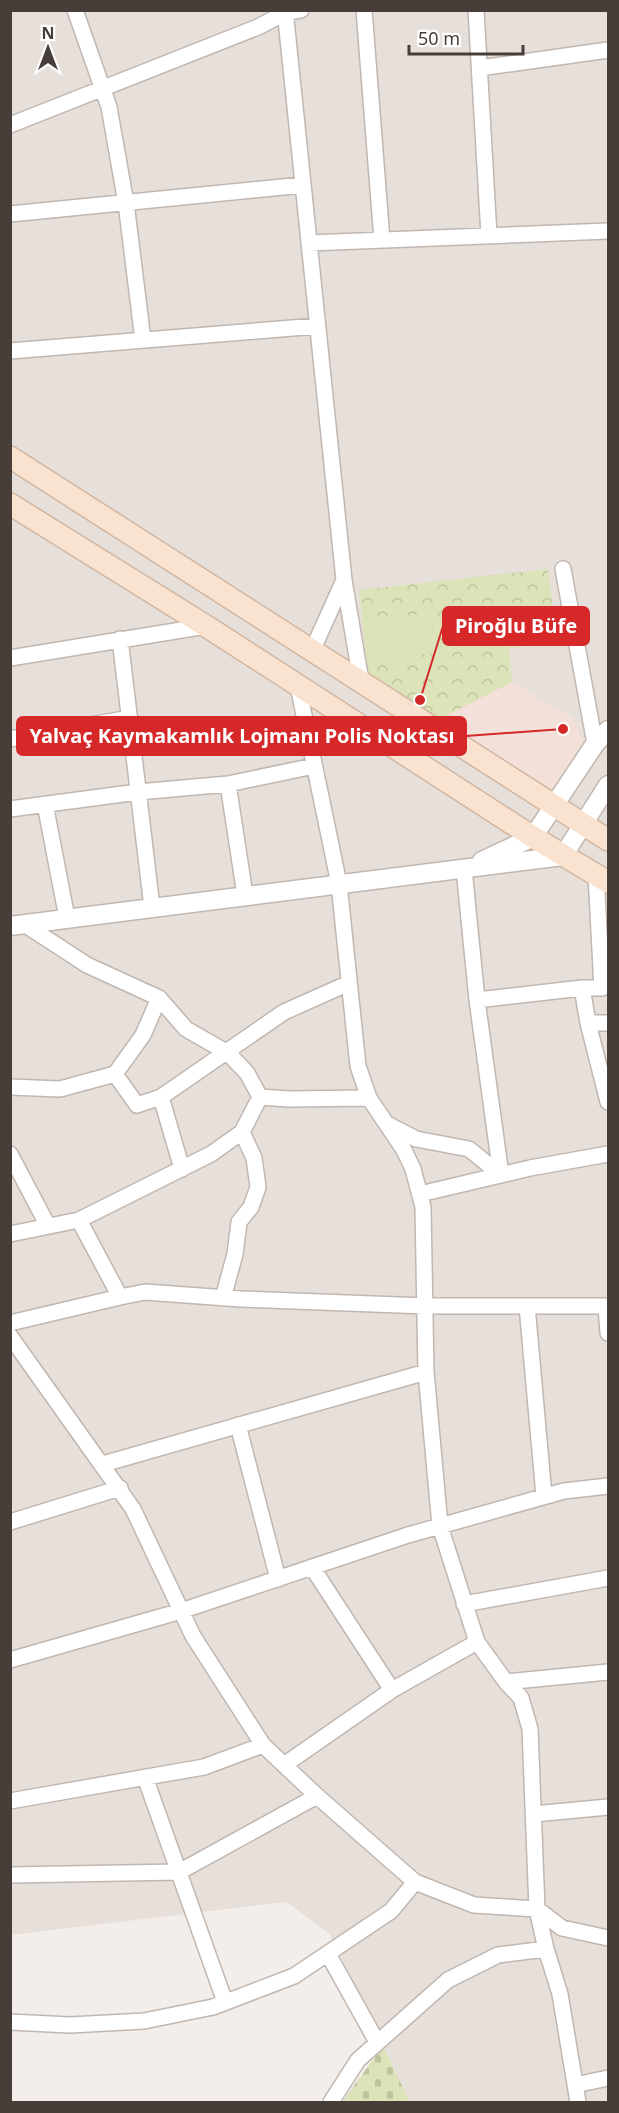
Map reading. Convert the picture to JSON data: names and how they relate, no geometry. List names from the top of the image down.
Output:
{
  "places": ["Piroğlu Büfe", "Yalvaç Kaymakamlık Lojmanı Polis Noktası"],
  "scale_bar": "50 m",
  "north": "top"
}
